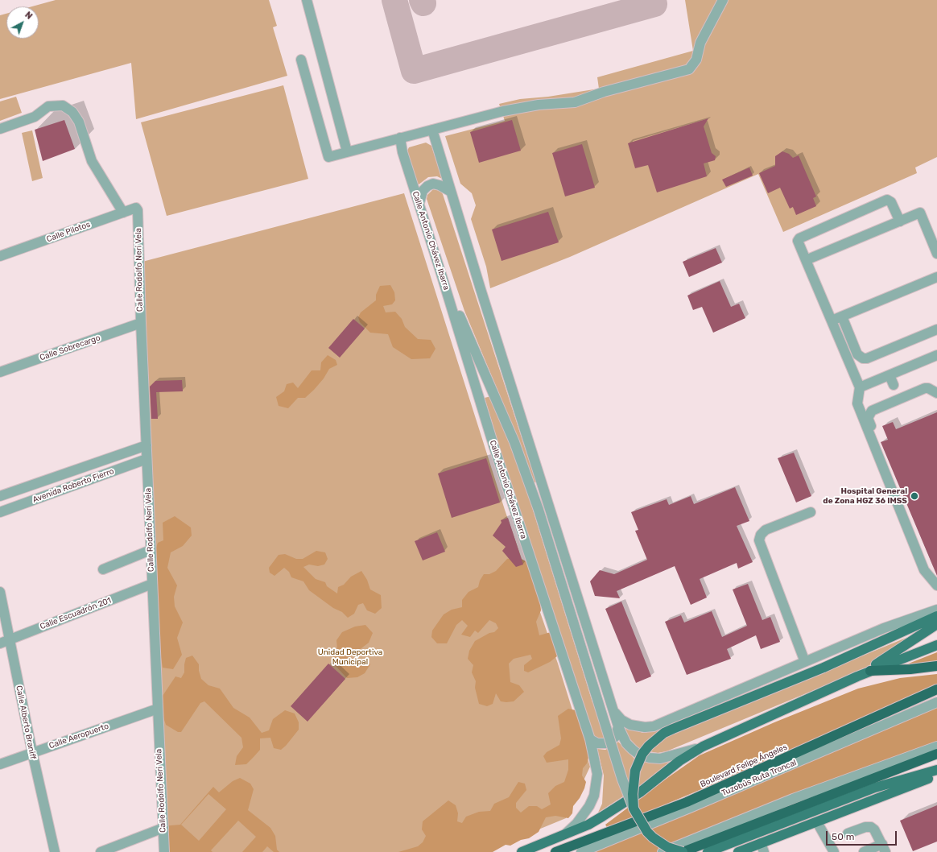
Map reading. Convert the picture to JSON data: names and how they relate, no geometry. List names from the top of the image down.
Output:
{
  "streets": {
    "highway": ["Boulevard Felipe Ángeles"],
    "street": [
      "Calle Pilotos",
      "Calle Antonio Chávez Ibarra",
      "Calle Rodolfo Neri Vela",
      "Calle Sobrecargo",
      "Avenida Roberto Fierro",
      "Calle Escuadrón 201",
      "Calle Alberto Braniff",
      "Calle Aeropuerto",
      "Tuzobús Ruta Troncal"
    ]
  },
  "crossings": [
    ["Calle Pilotos", "Calle Rodolfo Neri Vela"],
    ["Calle Rodolfo Neri Vela", "Calle Sobrecargo"],
    ["Calle Rodolfo Neri Vela", "Avenida Roberto Fierro"],
    ["Calle Rodolfo Neri Vela", "Calle Escuadrón 201"],
    ["Calle Rodolfo Neri Vela", "Calle Aeropuerto"],
    ["Calle Escuadrón 201", "Calle Alberto Braniff"],
    ["Calle Alberto Braniff", "Calle Aeropuerto"]
  ],
  "parks": ["Unidad Deportiva Municipal"],
  "places": ["Hospital General de Zona HGZ 36 IMSS"],
  "scale_bar": "50 m",
  "north": "top right"
}
